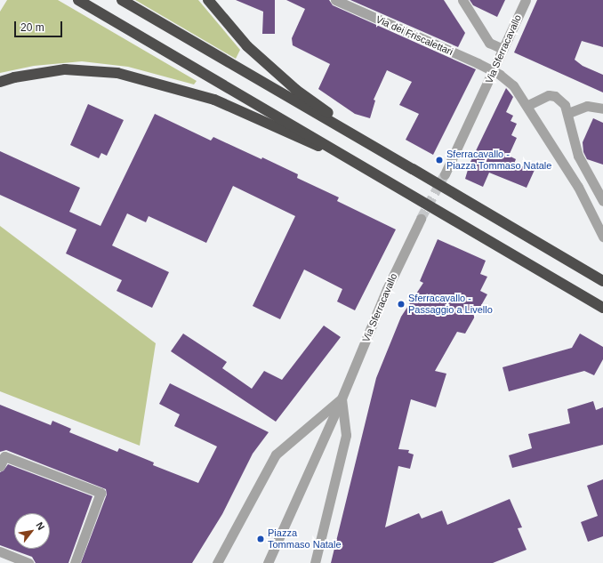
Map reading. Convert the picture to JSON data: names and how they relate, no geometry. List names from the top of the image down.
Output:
{
  "streets": {
    "street": ["Via dei Friscalettari", "Via Sferracavallo"]
  },
  "crossings": [
    ["Via dei Friscalettari", "Via Sferracavallo"]
  ],
  "places": ["Sferracavallo - Piazza Tommaso Natale", "Sferracavallo - Passaggio a Livello", "Piazza Tommaso Natale"],
  "scale_bar": "20 m",
  "north": "top right"
}
